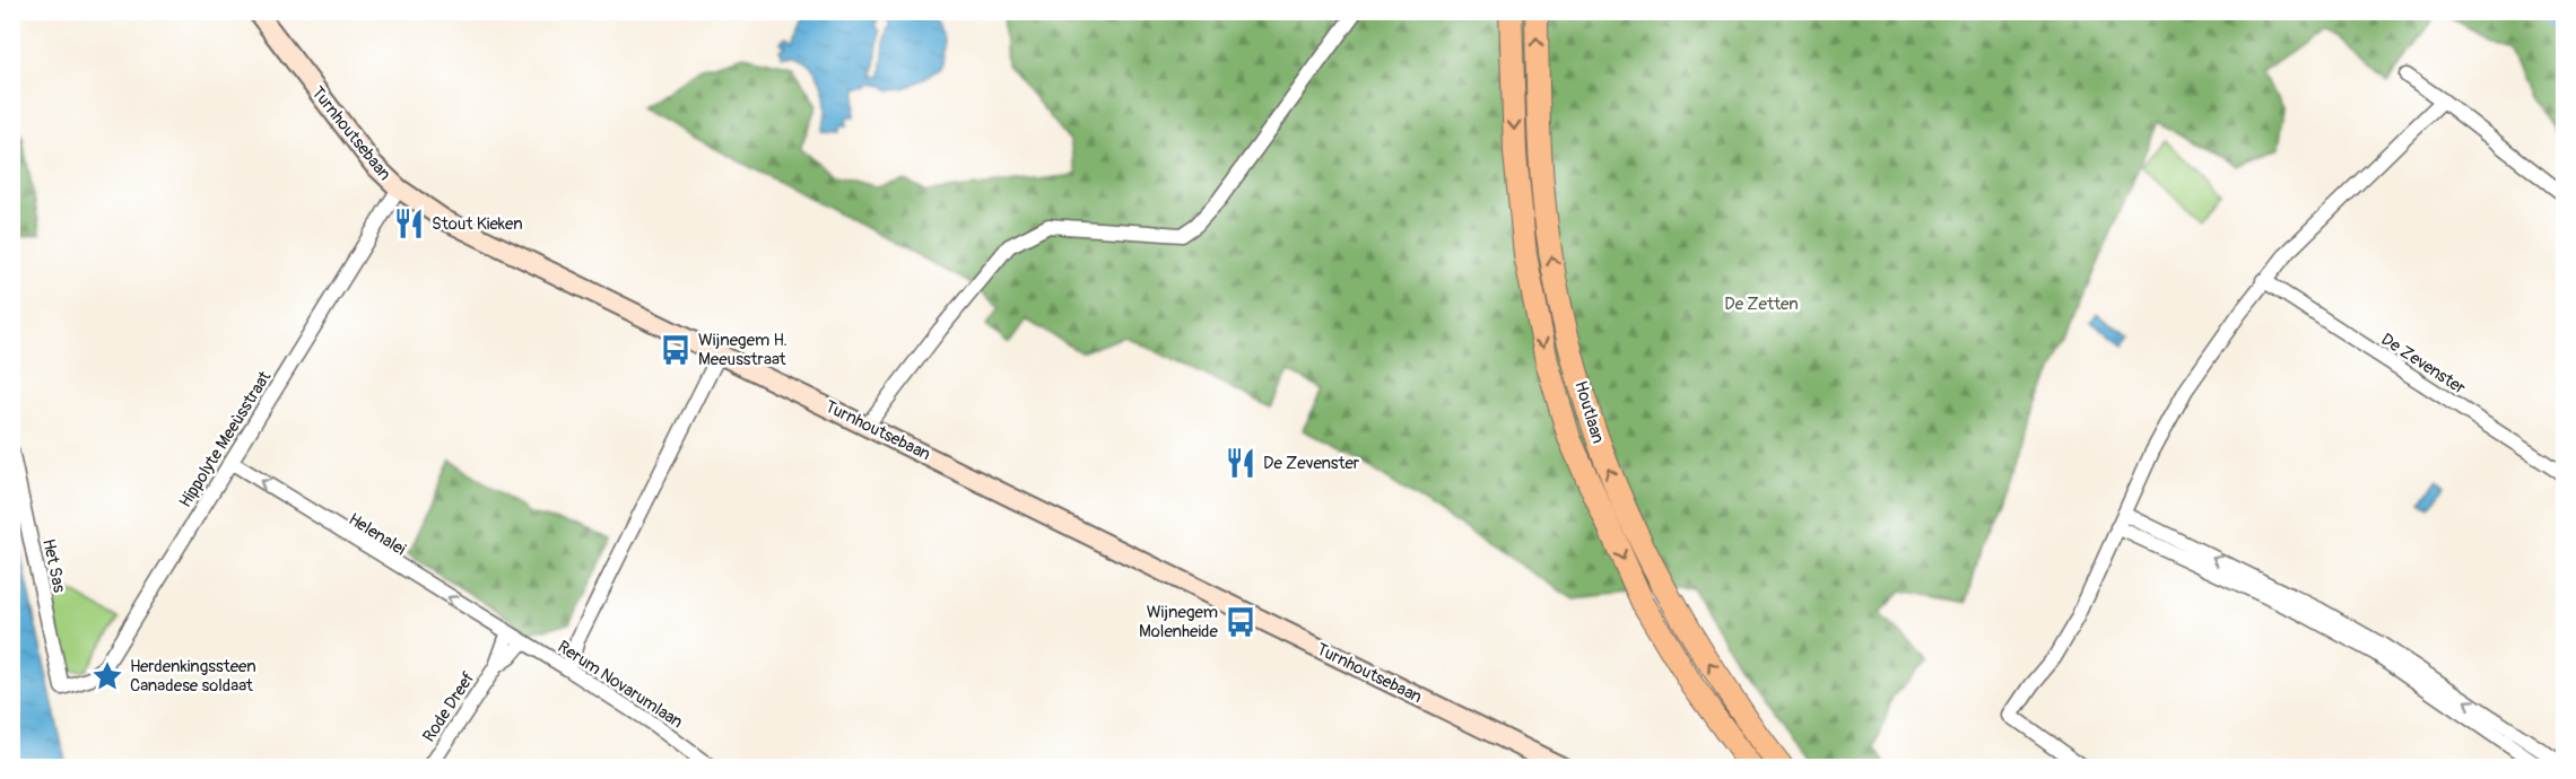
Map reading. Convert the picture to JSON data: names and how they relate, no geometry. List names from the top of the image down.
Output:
{
  "streets": {
    "main road": ["Turnhoutsebaan", "Houtlaan"],
    "street": [
      "De Zevenster",
      "Hippolyte Meeùsstraat",
      "Helenalei",
      "Het Sas",
      "Rerum Novarumlaan",
      "Rode Dreef"
    ]
  },
  "crossings": [
    ["Turnhoutsebaan", "Hippolyte Meeùsstraat"],
    ["Hippolyte Meeùsstraat", "Helenalei"],
    ["Hippolyte Meeùsstraat", "Het Sas"],
    ["Helenalei", "Rerum Novarumlaan"],
    ["Helenalei", "Rode Dreef"],
    ["Rerum Novarumlaan", "Rode Dreef"]
  ],
  "one_way": ["Helenalei"],
  "parks": ["De Zetten"],
  "places": {
    "restaurant": ["Stout Kieken", "De Zevenster"],
    "bus stop": ["Wijnegem H. Meeusstraat", "Wijnegem Molenheide"],
    "place": ["Herdenkingssteen Canadese soldaat"]
  }
}
